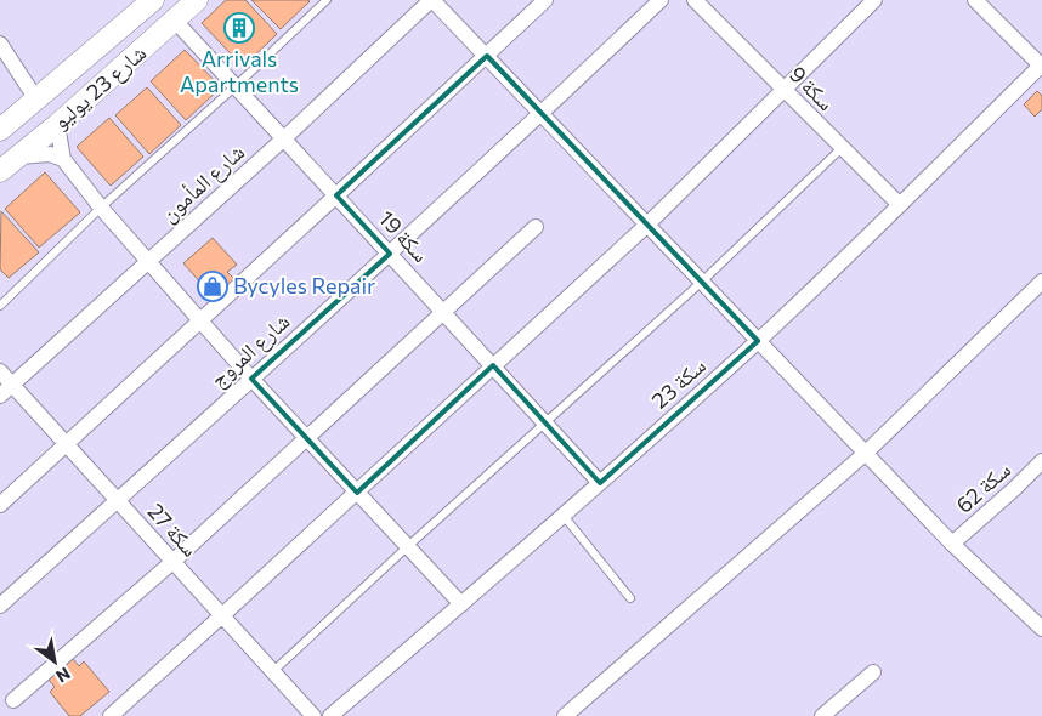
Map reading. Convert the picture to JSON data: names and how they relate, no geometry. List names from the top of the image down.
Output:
{
  "streets": {
    "main road": ["شارع 23 يوليو"],
    "street": [
      "سكة 9",
      "شارع المأمون",
      "سكة 19",
      "شارع المروج",
      "23 سكة",
      "سكة 62",
      "سكة 27"
    ]
  },
  "crossings": [
    ["شارع 23 يوليو", "سكة 19"],
    ["سكة 9", "23 سكة"],
    ["شارع المأمون", "سكة 19"],
    ["شارع المأمون", "سكة 27"],
    ["سكة 19", "شارع المروج"],
    ["سكة 19", "23 سكة"],
    ["شارع المروج", "سكة 27"]
  ],
  "places": {
    "building": ["Arrivals Apartments"],
    "shop": ["Bycyles Repair"]
  },
  "north": "bottom right"
}
